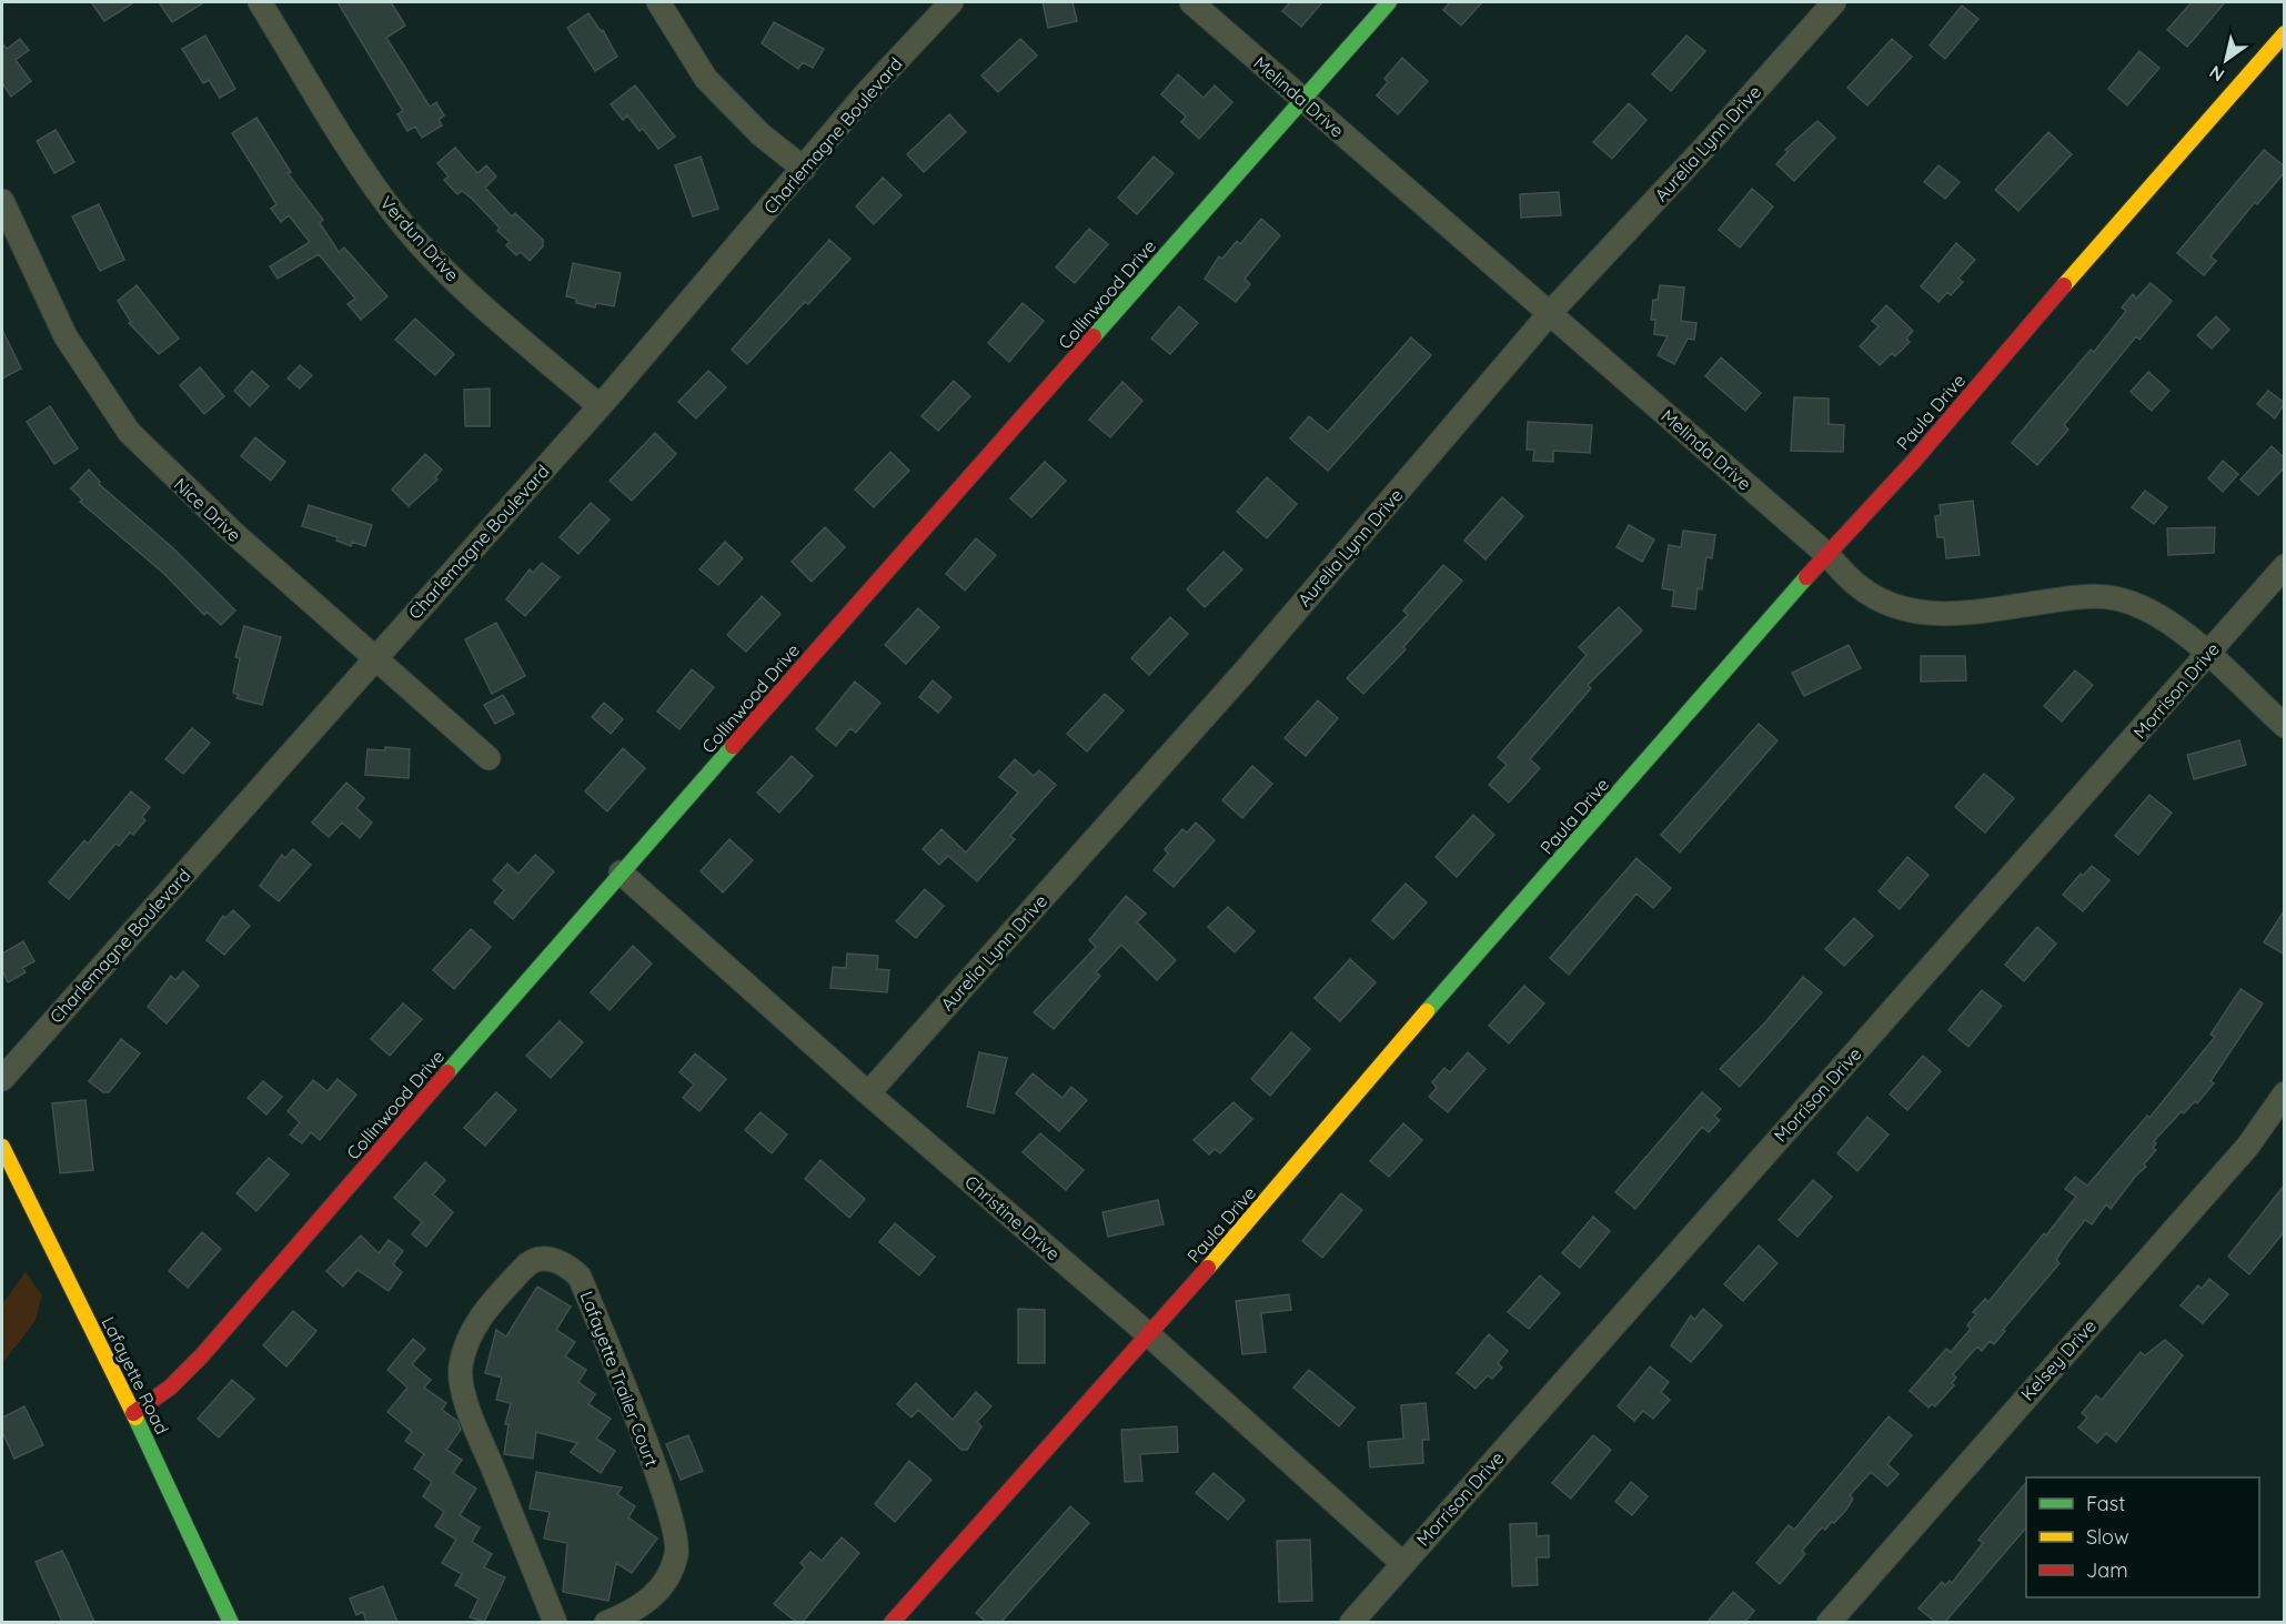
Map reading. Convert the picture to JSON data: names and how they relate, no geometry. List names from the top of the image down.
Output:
{
  "streets": {
    "street": [
      "Melinda Drive",
      "Charlemagne Boulevard",
      "Aurelia Lynn Drive",
      "Verdun Drive",
      "Collinwood Drive",
      "Paula Drive",
      "Nice Drive",
      "Morrison Drive",
      "Christine Drive",
      "Kelsey Drive",
      "Lafayette Road",
      "Lafayette Trailer Court"
    ]
  },
  "crossings": [
    ["Melinda Drive", "Aurelia Lynn Drive"],
    ["Melinda Drive", "Collinwood Drive"],
    ["Melinda Drive", "Paula Drive"],
    ["Melinda Drive", "Morrison Drive"],
    ["Charlemagne Boulevard", "Verdun Drive"],
    ["Charlemagne Boulevard", "Nice Drive"],
    ["Aurelia Lynn Drive", "Christine Drive"],
    ["Collinwood Drive", "Christine Drive"],
    ["Collinwood Drive", "Lafayette Road"],
    ["Paula Drive", "Christine Drive"],
    ["Morrison Drive", "Christine Drive"]
  ],
  "legend": ["Fast", "Slow", "Jam"],
  "north": "bottom left"
}
